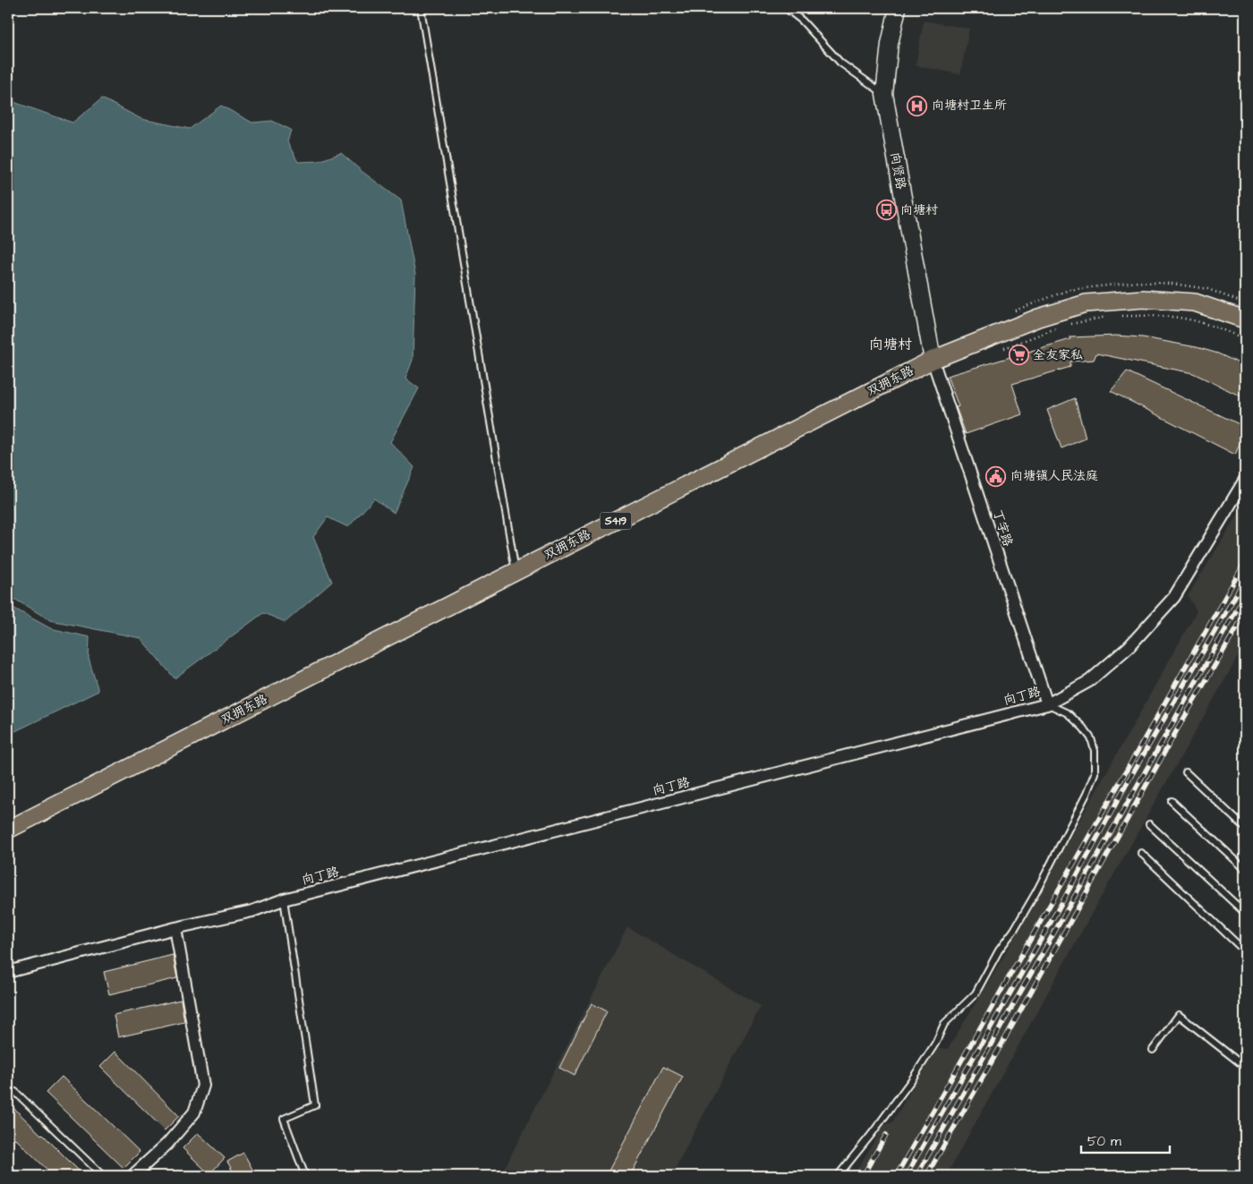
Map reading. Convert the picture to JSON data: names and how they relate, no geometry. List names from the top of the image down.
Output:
{
  "streets": {
    "main road": ["双拥东路", "S419"],
    "street": ["向贤路", "丁字路", "向丁路"]
  },
  "crossings": [
    ["向贤路", "双拥东路"],
    ["向贤路", "丁字路"],
    ["双拥东路", "丁字路"],
    ["丁字路", "向丁路"]
  ],
  "districts": ["向塘村"],
  "places": {
    "hospital": ["向塘村卫生所"],
    "bus stop": ["向塘村"],
    "supermarket": ["全友家私"],
    "public building": ["向塘镇人民法庭"]
  },
  "scale_bar": "50 m"
}
